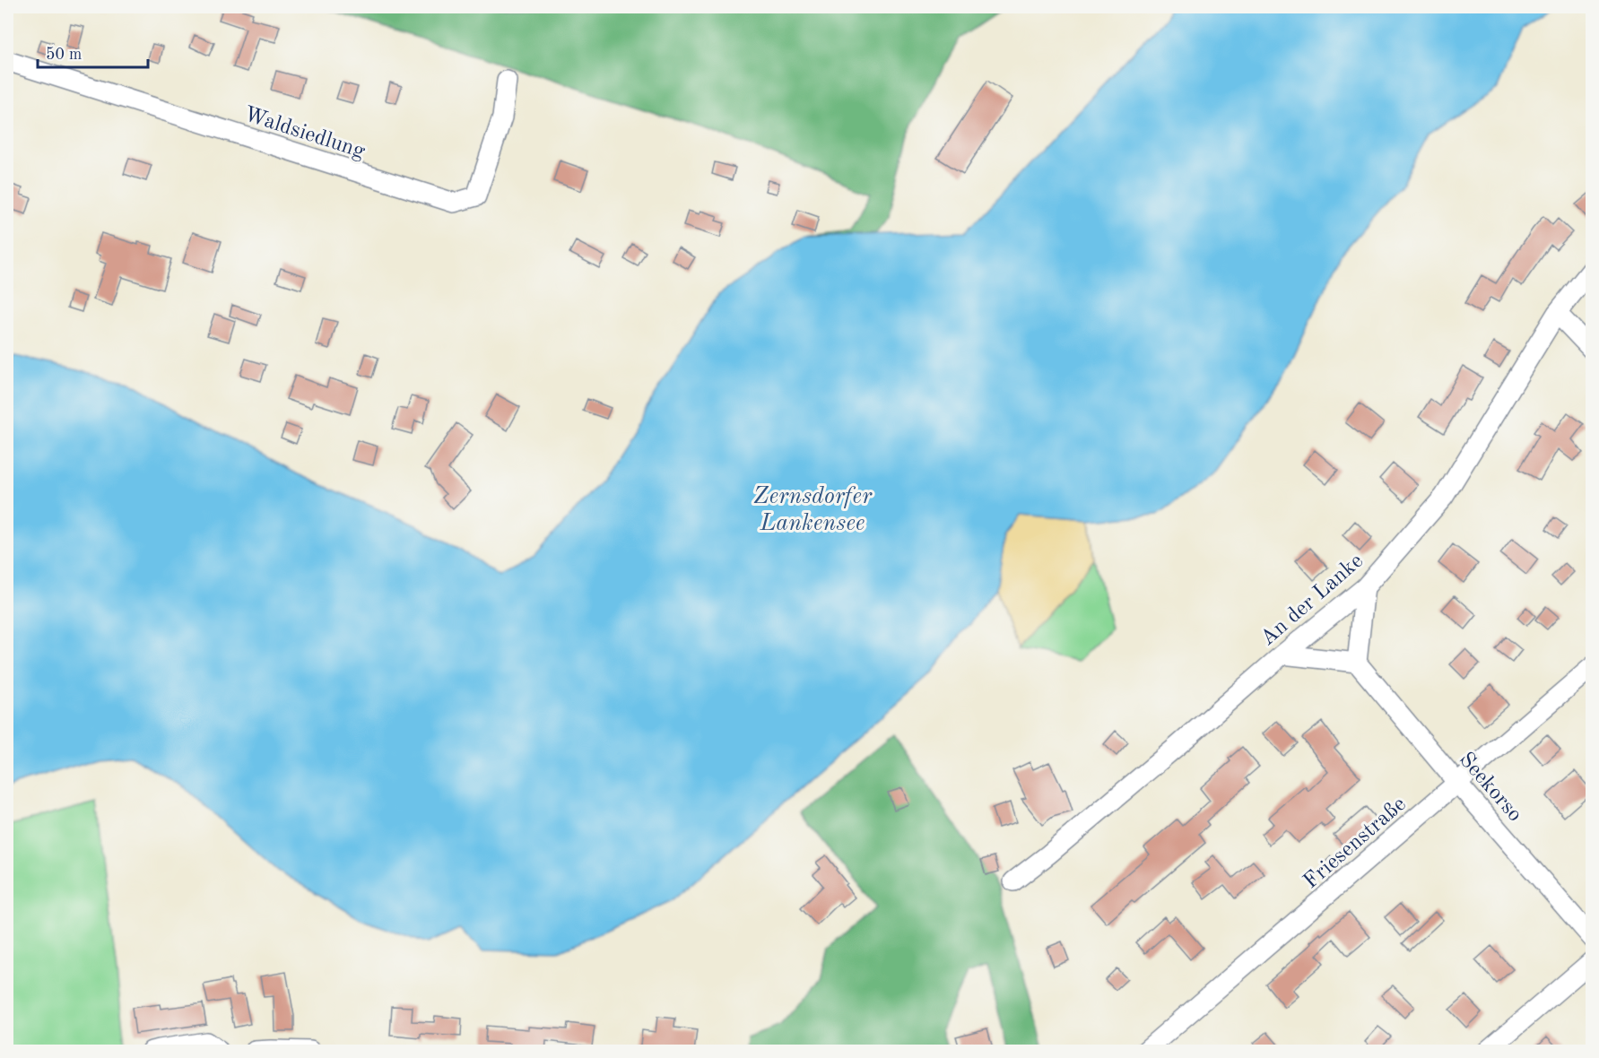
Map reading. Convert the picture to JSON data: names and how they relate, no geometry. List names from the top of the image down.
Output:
{
  "streets": {
    "street": [
      "Waldsiedlung",
      "An der Lanke",
      "Seekorso",
      "Friesenstraße"
    ]
  },
  "crossings": [
    ["Seekorso", "Friesenstraße"]
  ],
  "water": ["Zernsdorfer Lankensee"],
  "scale_bar": "50 m"
}
